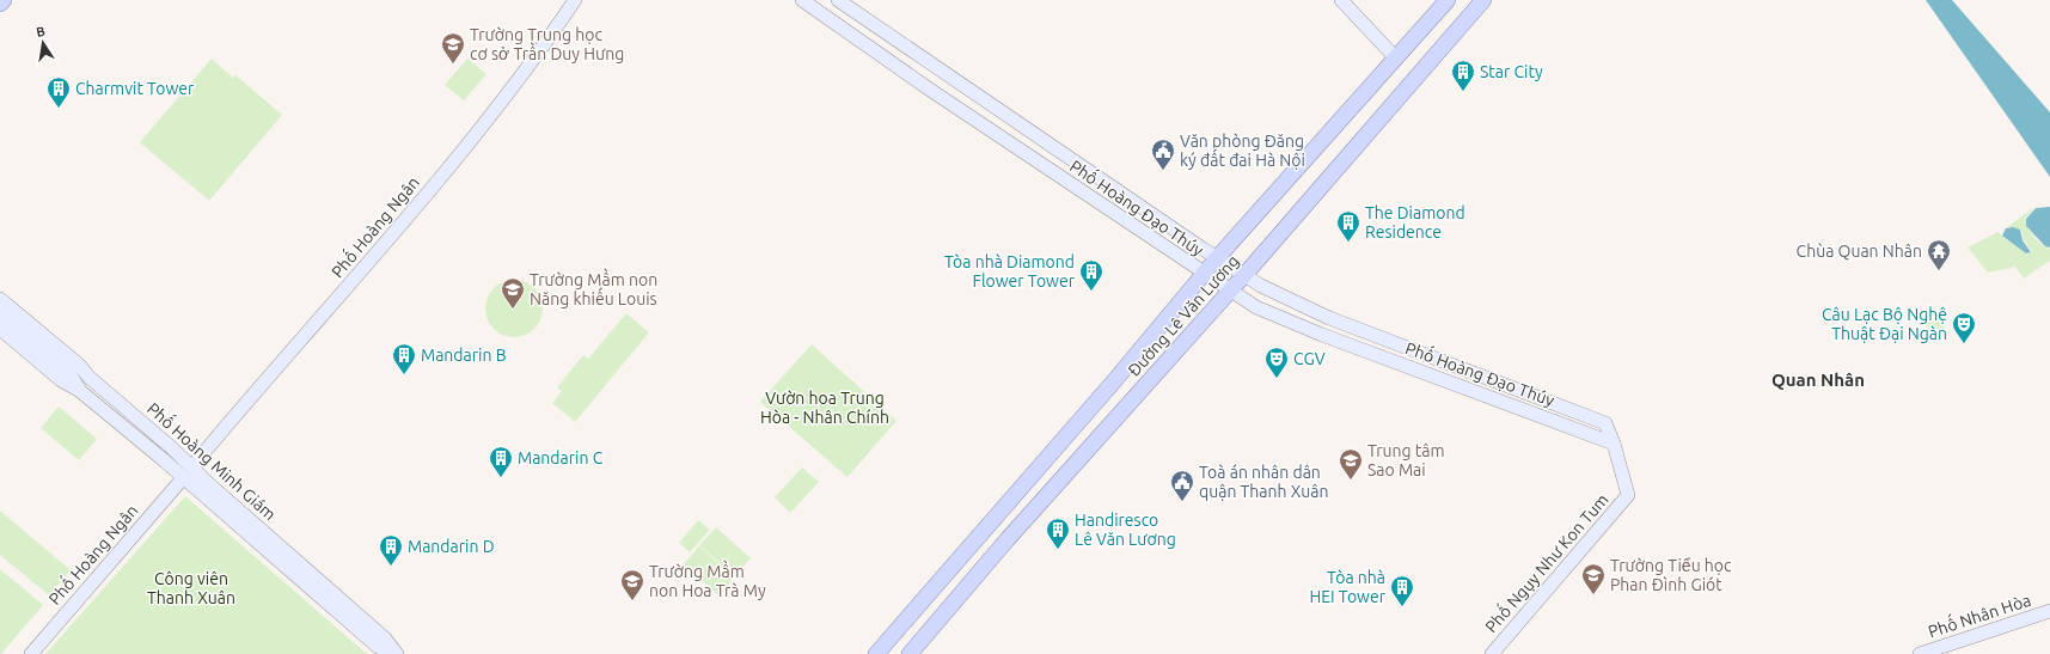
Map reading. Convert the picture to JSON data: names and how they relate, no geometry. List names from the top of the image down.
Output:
{
  "streets": {
    "main road": ["Đường Lê Văn Lương"],
    "street": [
      "Phố Hoàng Đạo Thúy",
      "Phố Hoàng Ngân",
      "Phố Hoàng Minh Giám",
      "Phố Ngụy Như Kon Tum",
      "Phố Nhân Hòa"
    ]
  },
  "crossings": [
    ["Phố Hoàng Đạo Thúy", "Đường Lê Văn Lương"],
    ["Phố Hoàng Đạo Thúy", "Phố Ngụy Như Kon Tum"],
    ["Phố Hoàng Ngân", "Phố Hoàng Minh Giám"]
  ],
  "districts": ["Quan Nhân"],
  "parks": ["Vườn hoa Trung Hòa - Nhân Chính", "Công viên Thanh Xuân"],
  "places": {
    "school or university": [
      "Trường Trung học cơ sở Trần Duy Hưng",
      "Trường Mầm non Năng khiếu Louis",
      "Trung tâm Sao Mai",
      "Trường Tiểu học Phan Đình Giót",
      "Trường Mầm non Hoa Trà My"
    ],
    "building": [
      "Star City",
      "Charmvit Tower",
      "The Diamond Residence",
      "Tòa nhà Diamond Flower Tower",
      "Mandarin B",
      "Mandarin C",
      "Handiresco Lê Văn Lương",
      "Mandarin D",
      "Tòa nhà HEI Tower"
    ],
    "public building": ["Văn phòng Đăng ký đất đai Hà Nội", "Toà án nhân dân quận Thanh Xuân"],
    "temple": ["Chùa Quan Nhân"],
    "theatre": ["Câu Lạc Bộ Nghệ Thuật Đại Ngàn", "CGV"]
  },
  "north": "top"
}
